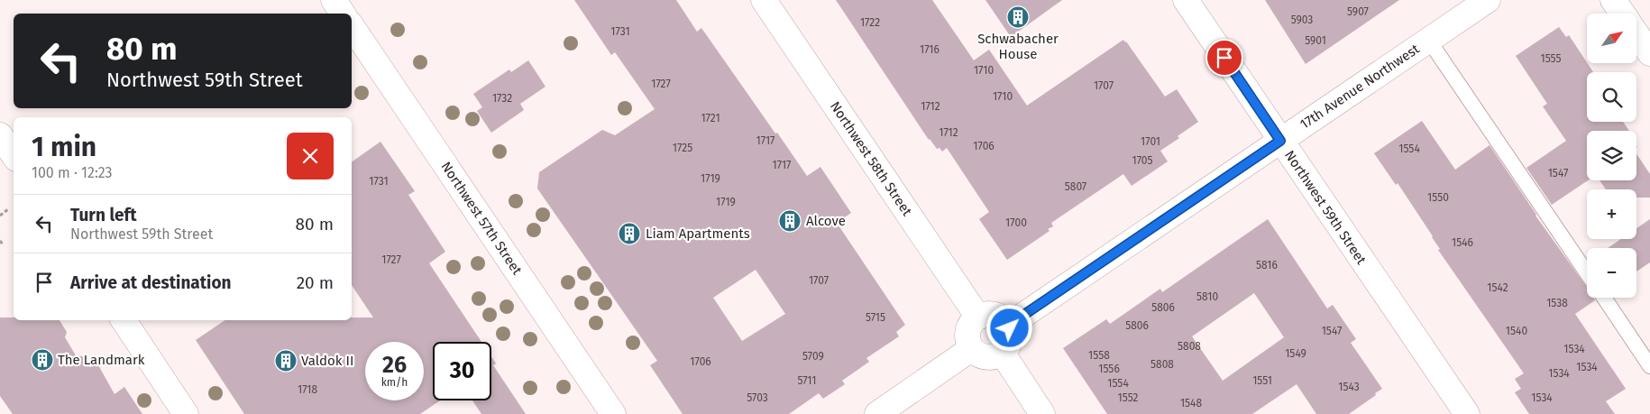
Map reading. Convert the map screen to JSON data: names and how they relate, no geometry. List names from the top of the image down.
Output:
{
  "streets": {
    "street": [
      "17th Avenue Northwest",
      "Northwest 58th Street",
      "Northwest 59th Street",
      "Northwest 57th Street"
    ]
  },
  "crossings": [
    ["17th Avenue Northwest", "Northwest 58th Street"],
    ["17th Avenue Northwest", "Northwest 59th Street"]
  ],
  "places": {
    "building": [
      "Schwabacher House",
      "Alcove",
      "Liam Apartments",
      "The Landmark",
      "Valdok II"
    ]
  },
  "house_numbers": [
    "5907",
    "5903",
    "1722",
    "1731",
    "5901",
    "1716",
    "1555",
    "1710",
    "1727",
    "1707",
    "1710",
    "1732",
    "1712",
    "1721",
    "1712",
    "1717",
    "1701",
    "1706",
    "1725",
    "1554",
    "1705",
    "1717",
    "1547",
    "1719",
    "1731",
    "5807",
    "1550",
    "1719",
    "1700",
    "1546",
    "1727",
    "5816",
    "1707",
    "1542",
    "5810",
    "1538",
    "5806",
    "5715",
    "5806",
    "1547",
    "1540",
    "5808",
    "1534",
    "1549",
    "1558",
    "5709",
    "1706",
    "5808",
    "1534",
    "1556",
    "1534",
    "5711",
    "1551",
    "1554",
    "1543",
    "1718",
    "5703",
    "1552",
    "1534",
    "1548"
  ],
  "north": "top right",
  "page": {
    "map_buttons": ["+", "−"],
    "turn": ["80 m", "Northwest 59th Street"],
    "heading": ["1 min", "100 m · 12:23"],
    "list": [
      {
        "name": "Turn left",
        "note": "Northwest 59th Street",
        "value": "80 m"
      },
      {
        "name": "Arrive at destination",
        "value": "20 m"
      }
    ],
    "speed": "26 km/h",
    "limit": "30"
  }
}
